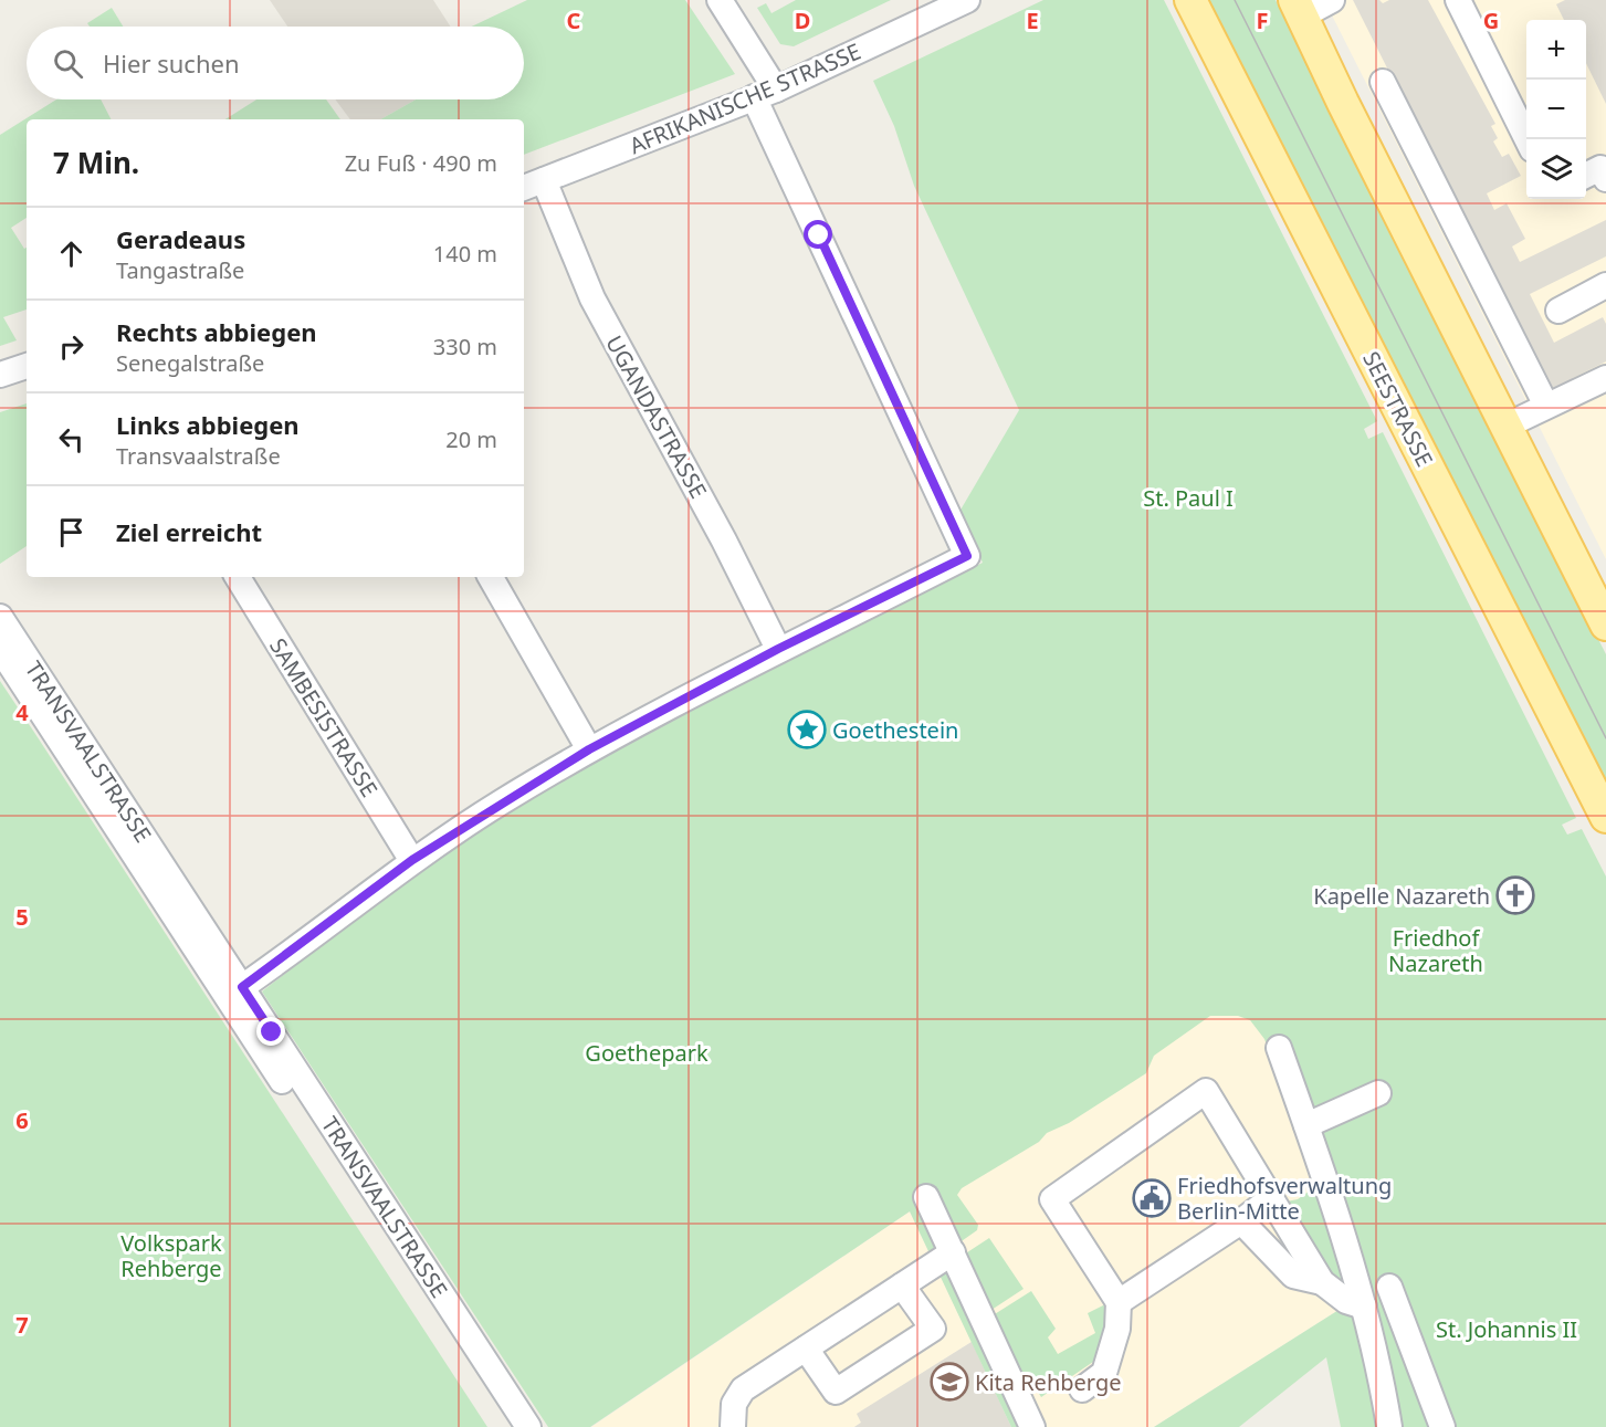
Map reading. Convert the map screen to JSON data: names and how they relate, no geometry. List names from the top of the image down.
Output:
{
  "streets": {
    "main road": ["SEESTRASSE"],
    "street": [
      "AFRIKANISCHE STRASSE",
      "UGANDASTRASSE",
      "SAMBESISTRASSE",
      "TRANSVAALSTRASSE"
    ]
  },
  "crossings": [
    ["AFRIKANISCHE STRASSE", "UGANDASTRASSE"]
  ],
  "parks": [
    "St. Paul I",
    "Friedhof Nazareth",
    "Goethepark",
    "Volkspark Rehberge",
    "St. Johannis II"
  ],
  "places": {
    "place": ["Goethestein"],
    "church": ["Kapelle Nazareth"],
    "public building": ["Friedhofsverwaltung Berlin-Mitte"],
    "school or university": ["Kita Rehberge"]
  },
  "page": {
    "map_buttons": ["+", "−"],
    "search": "Hier suchen",
    "heading": ["7 Min.", "Zu Fuß · 490 m"],
    "list": [
      ["Geradeaus", "Tangastraße", "140 m"],
      ["Rechts abbiegen", "Senegalstraße", "330 m"],
      ["Links abbiegen", "Transvaalstraße", "20 m"],
      "Ziel erreicht"
    ]
  },
  "grid": {
    "columns": [
      "C",
      "D",
      "E",
      "F",
      "G"
    ],
    "rows": [
      "4",
      "5",
      "6",
      "7"
    ]
  }
}
